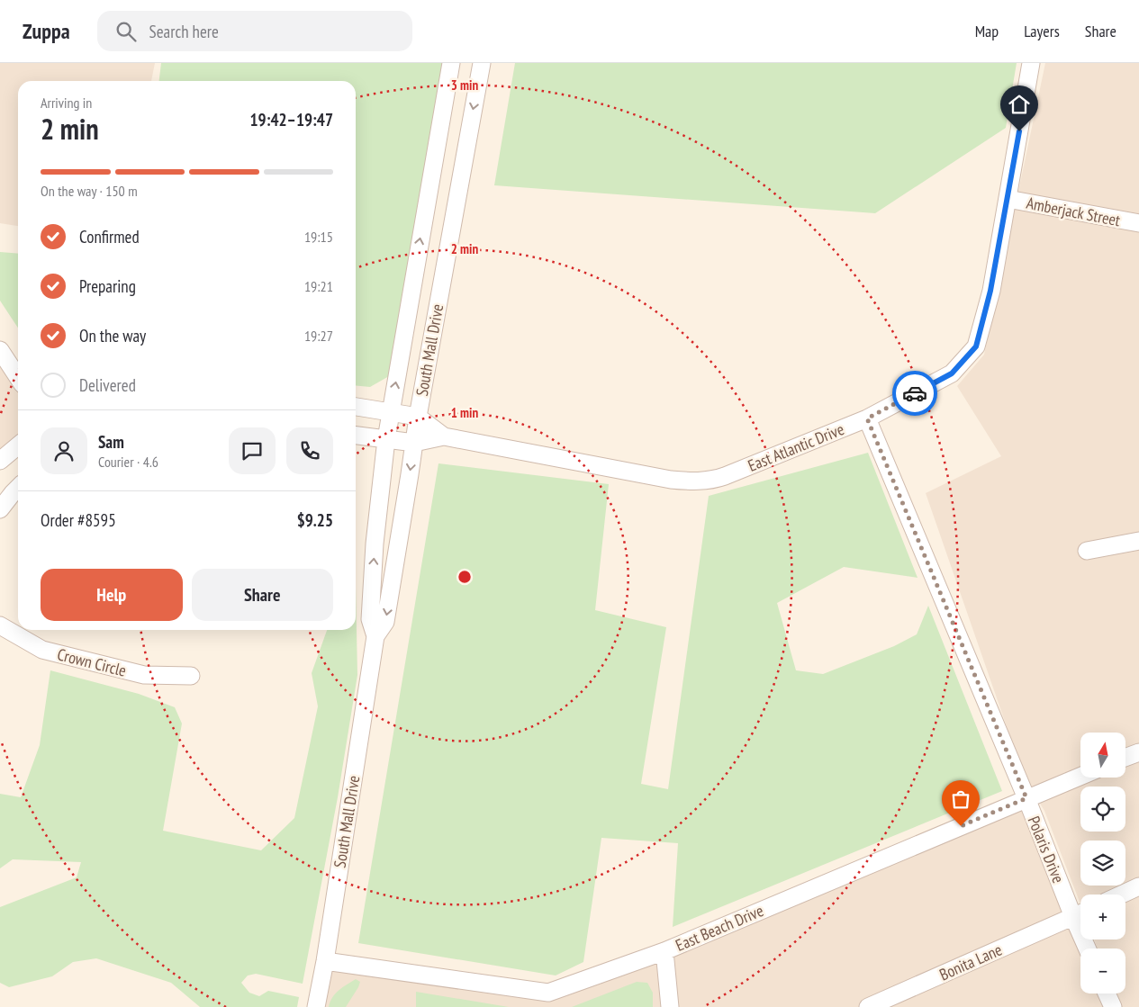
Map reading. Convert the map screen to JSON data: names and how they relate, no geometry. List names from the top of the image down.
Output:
{
  "streets": {
    "street": [
      "Amberjack Street",
      "South Mall Drive",
      "East Atlantic Drive",
      "Crown Circle",
      "Polaris Drive",
      "East Beach Drive",
      "Bonita Lane"
    ]
  },
  "crossings": [
    ["Amberjack Street", "East Atlantic Drive"],
    ["South Mall Drive", "East Atlantic Drive"],
    ["South Mall Drive", "East Beach Drive"],
    ["East Atlantic Drive", "Polaris Drive"],
    ["Polaris Drive", "East Beach Drive"],
    ["Polaris Drive", "Bonita Lane"]
  ],
  "north": "top",
  "page": {
    "header": "Zuppa",
    "search": "Search here",
    "nav": ["Map", "Layers", "Share"],
    "heading": ["2 min", "Arriving in", "19:42–19:47"],
    "panel": [
      "Sam",
      "Courier · 4.6",
      "Order #8595",
      "$9.25"
    ],
    "bar": "On the way · 150 m",
    "list": [
      ["Confirmed", "19:15"],
      ["Preparing", "19:21"],
      ["On the way", "19:27"],
      "Delivered"
    ],
    "buttons": ["Help", "Share"],
    "map_buttons": ["+", "−"]
  },
  "rings": ["3 min", "2 min", "1 min"]
}
